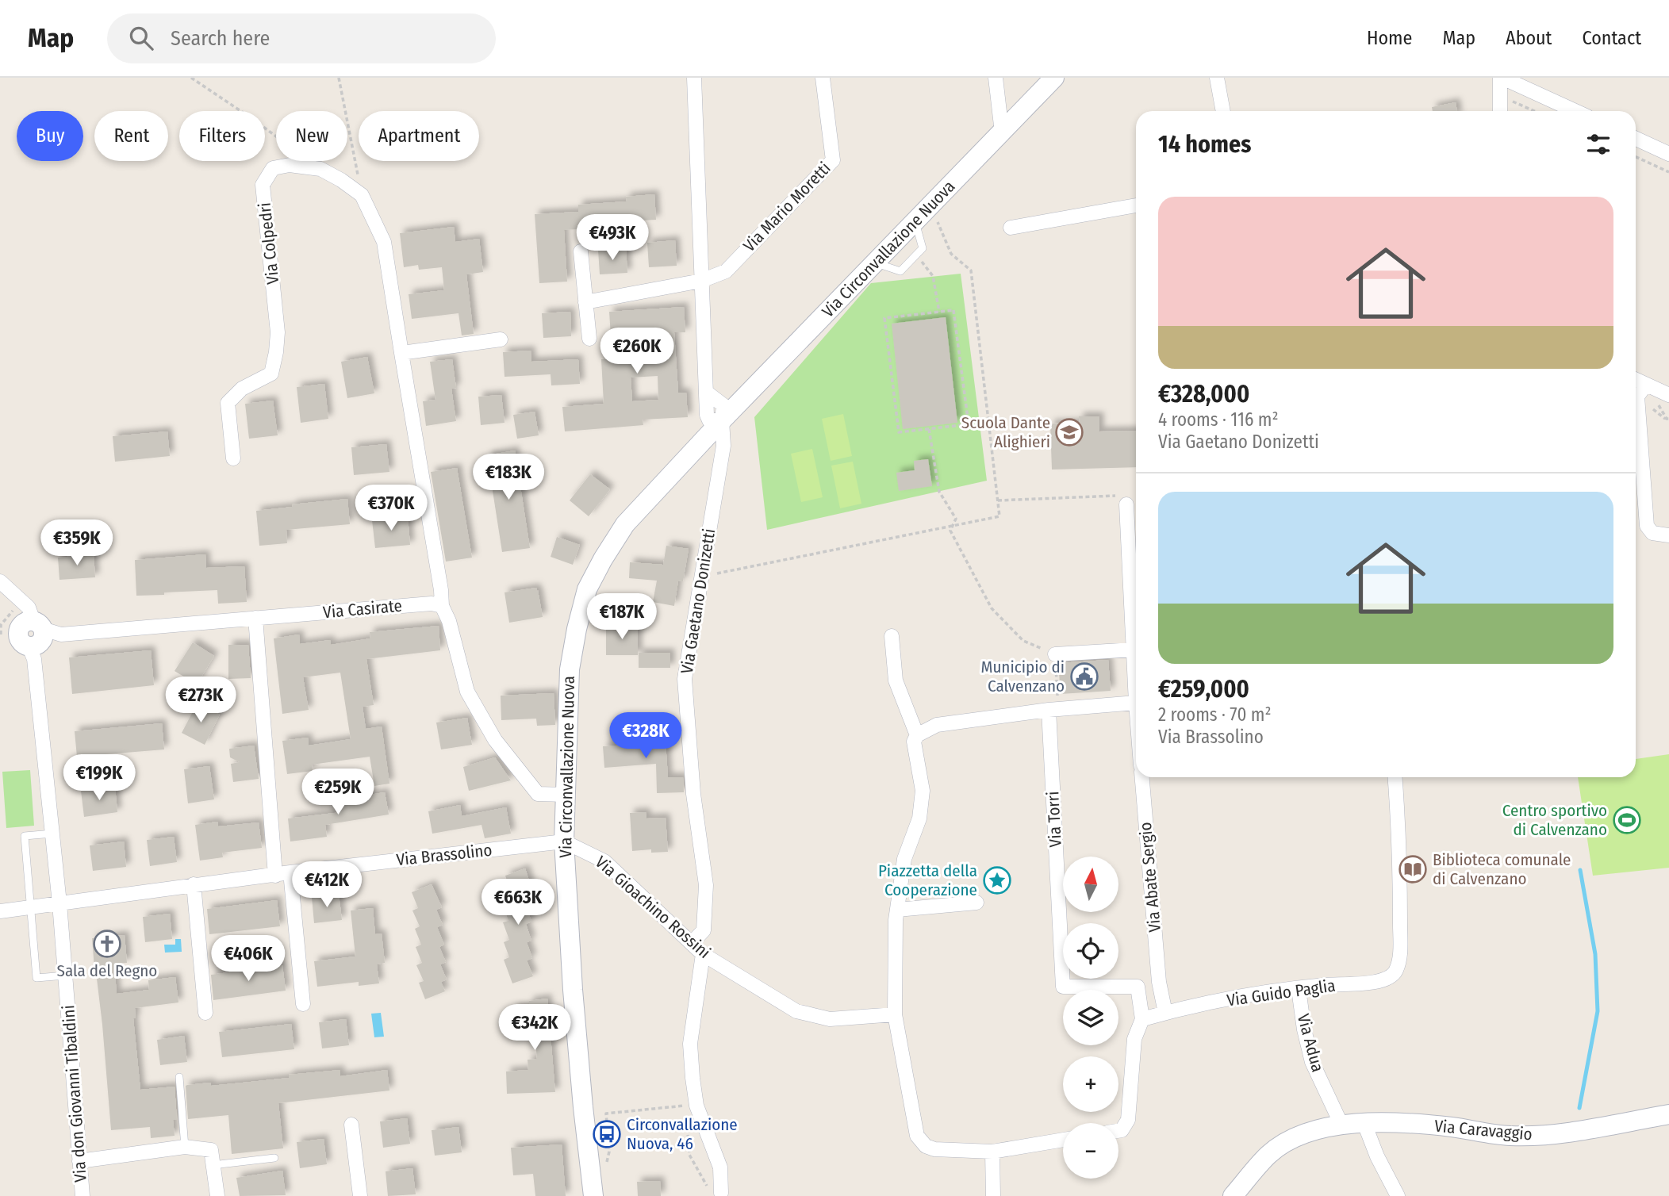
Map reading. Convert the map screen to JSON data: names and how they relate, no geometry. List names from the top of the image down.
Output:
{
  "streets": {
    "main road": ["Via Circonvallazione Nuova", "Via Caravaggio"],
    "street": [
      "Via Mario Moretti",
      "Via Colpedri",
      "Via Gaetano Donizetti",
      "Via Casirate",
      "Via Torri",
      "Via Brassolino",
      "Via Abate Sergio",
      "Via Gioachino Rossini",
      "Via Guido Paglia",
      "Via Adua",
      "Via don Giovanni Tibaldini"
    ]
  },
  "crossings": [
    ["Via Colpedri", "Via Casirate"],
    ["Via Circonvallazione Nuova", "Via Gaetano Donizetti"],
    ["Via Circonvallazione Nuova", "Via Brassolino"],
    ["Via Circonvallazione Nuova", "Via Gioachino Rossini"],
    ["Via Gaetano Donizetti", "Via Gioachino Rossini"],
    ["Via Casirate", "Via don Giovanni Tibaldini"],
    ["Via Torri", "Via Guido Paglia"],
    ["Via Brassolino", "Via Gioachino Rossini"],
    ["Via Brassolino", "Via don Giovanni Tibaldini"],
    ["Via Abate Sergio", "Via Guido Paglia"],
    ["Via Guido Paglia", "Via Adua"],
    ["Via Adua", "Via Caravaggio"]
  ],
  "places": {
    "school or university": ["Scuola Dante Alighieri"],
    "public building": ["Municipio di Calvenzano"],
    "sports": ["Centro sportivo di Calvenzano"],
    "library": ["Biblioteca comunale di Calvenzano"],
    "place": ["Piazzetta della Cooperazione"],
    "church": ["Sala del Regno"],
    "bus stop": ["Circonvallazione Nuova, 46"]
  },
  "north": "top",
  "page": {
    "header": "Map",
    "search": "Search here",
    "nav": [
      "Home",
      "Map",
      "About",
      "Contact"
    ],
    "chip": [
      "Buy",
      "Rent",
      "Filters",
      "New",
      "Apartment"
    ],
    "heading": "14 homes",
    "list": [
      {
        "name": "€328,000",
        "note": "4 rooms · 116 m² · Via Gaetano Donizetti"
      },
      {
        "name": "€259,000",
        "note": "2 rooms · 70 m² · Via Brassolino"
      }
    ],
    "price": [
      "€493K",
      "€260K",
      "€183K",
      "€370K",
      "€359K",
      "€187K",
      "€273K",
      "€328K",
      "€199K",
      "€259K",
      "€412K",
      "€663K",
      "€406K",
      "€342K"
    ],
    "map_buttons": ["+", "−"]
  }
}
